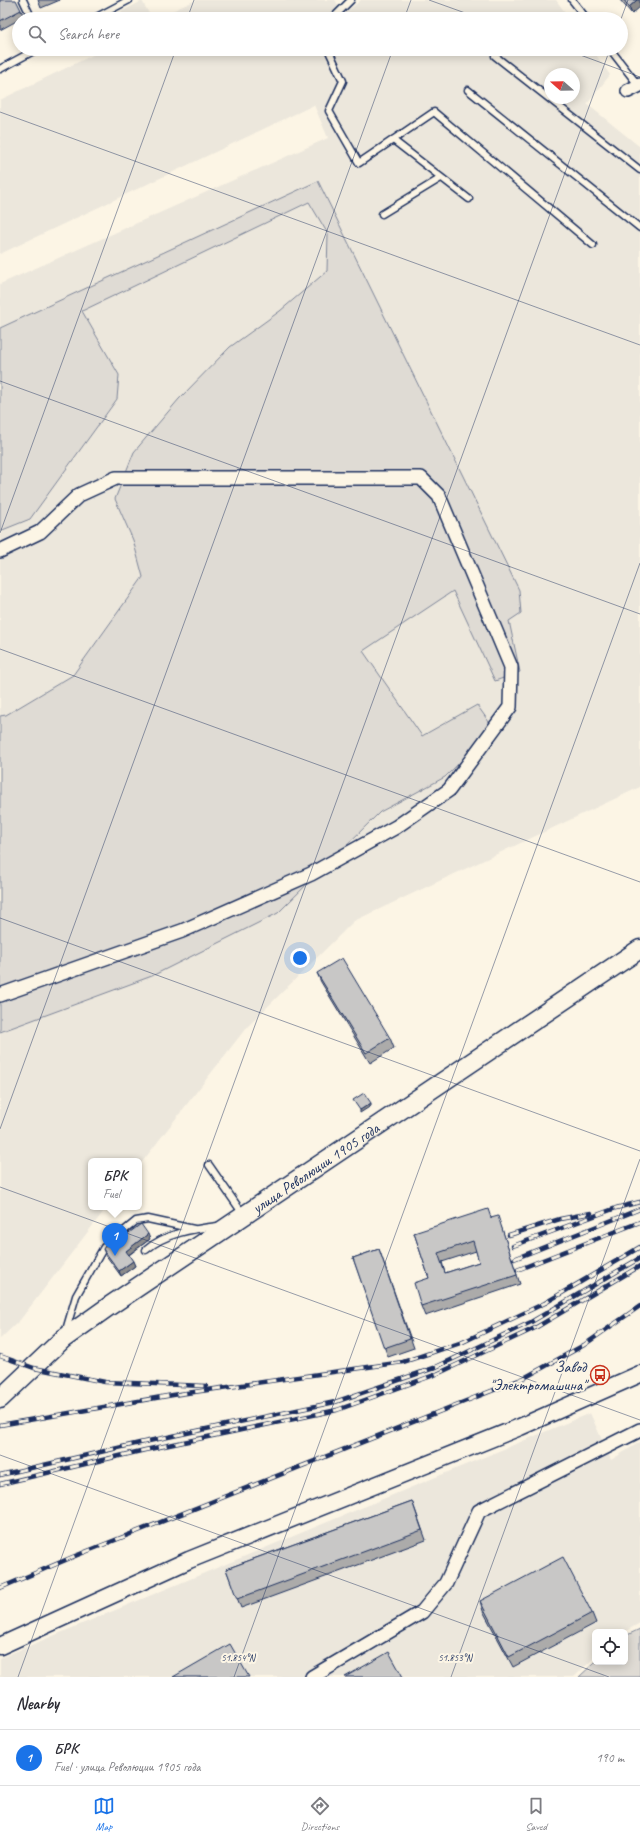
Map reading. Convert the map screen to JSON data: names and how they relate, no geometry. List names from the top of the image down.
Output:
{
  "streets": {
    "main road": ["улица Революции 1905 года"]
  },
  "places": {
    "bus stop": ["Завод \"Электромашина\""]
  },
  "north": "left",
  "page": {
    "search": "Search here",
    "popup": ["БРК", "Fuel"],
    "pins": "1",
    "heading": "Nearby",
    "list": [
      {
        "mark": "1",
        "name": "БРК",
        "note": "Fuel · улица Революции 1905 года",
        "value": "190 m"
      }
    ],
    "nav": ["Map", "Directions", "Saved"]
  },
  "coordinates": ["51.854°N", "51.853°N"]
}
